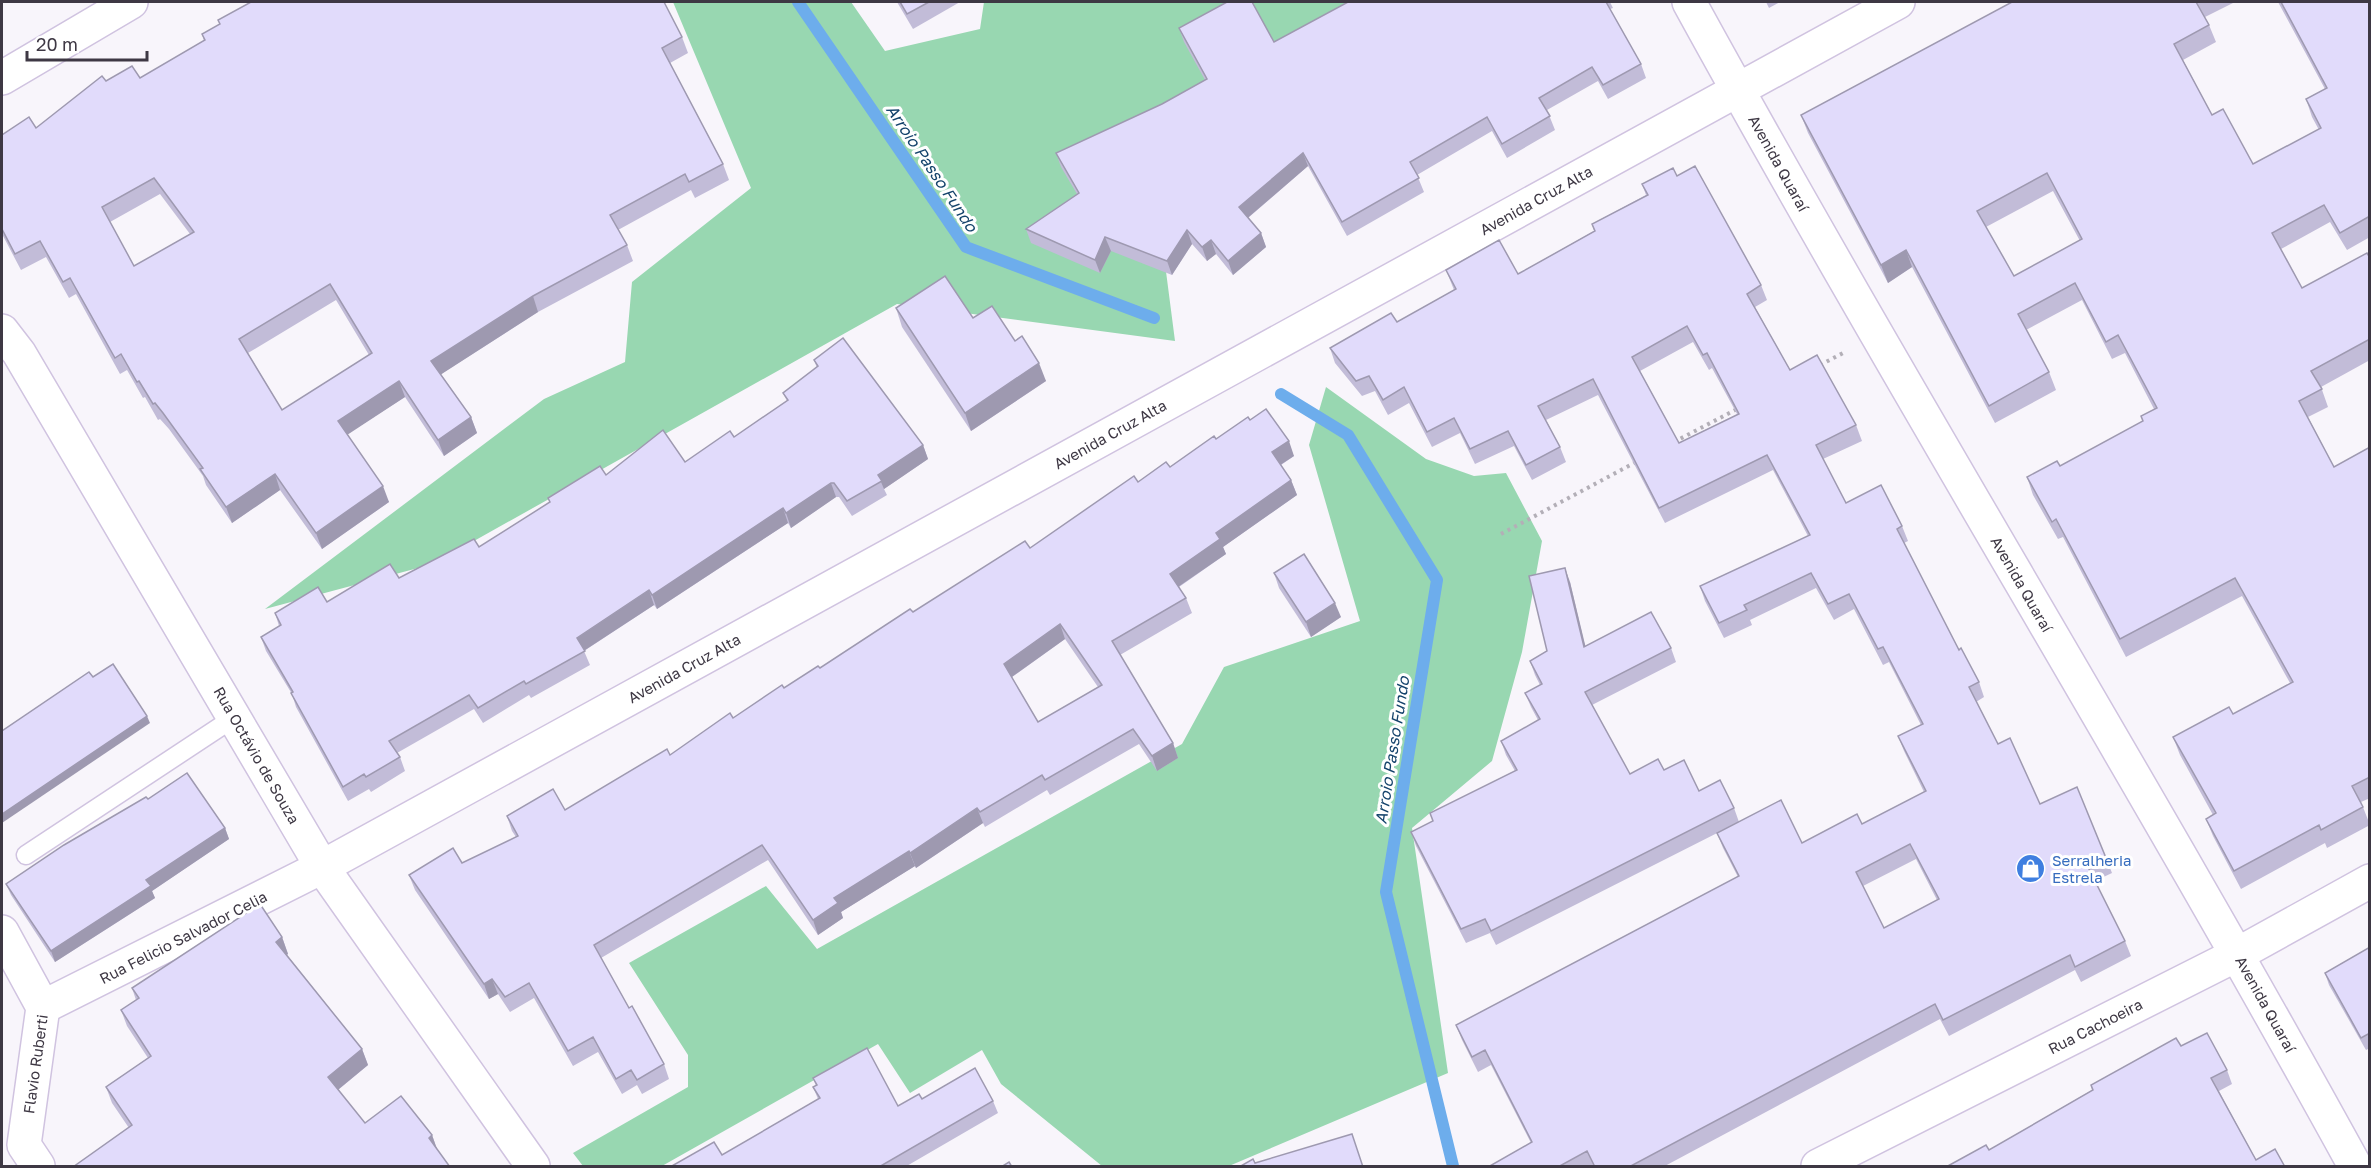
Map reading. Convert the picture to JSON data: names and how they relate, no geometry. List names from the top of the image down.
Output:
{
  "streets": {
    "street": [
      "Avenida Quaraí",
      "Avenida Cruz Alta",
      "Rua Octávio de Souza",
      "Rua Felicio Salvador Celia",
      "Rua Cachoeira",
      "Flavio Ruberti"
    ]
  },
  "crossings": [
    ["Avenida Quaraí", "Avenida Cruz Alta"],
    ["Avenida Quaraí", "Rua Cachoeira"],
    ["Avenida Cruz Alta", "Rua Octávio de Souza"],
    ["Avenida Cruz Alta", "Rua Felicio Salvador Celia"],
    ["Rua Octávio de Souza", "Rua Felicio Salvador Celia"],
    ["Rua Felicio Salvador Celia", "Flavio Ruberti"]
  ],
  "water": ["Arroio Passo Fundo"],
  "places": {
    "shop": ["Serralheria Estrela"]
  },
  "scale_bar": "20 m"
}
